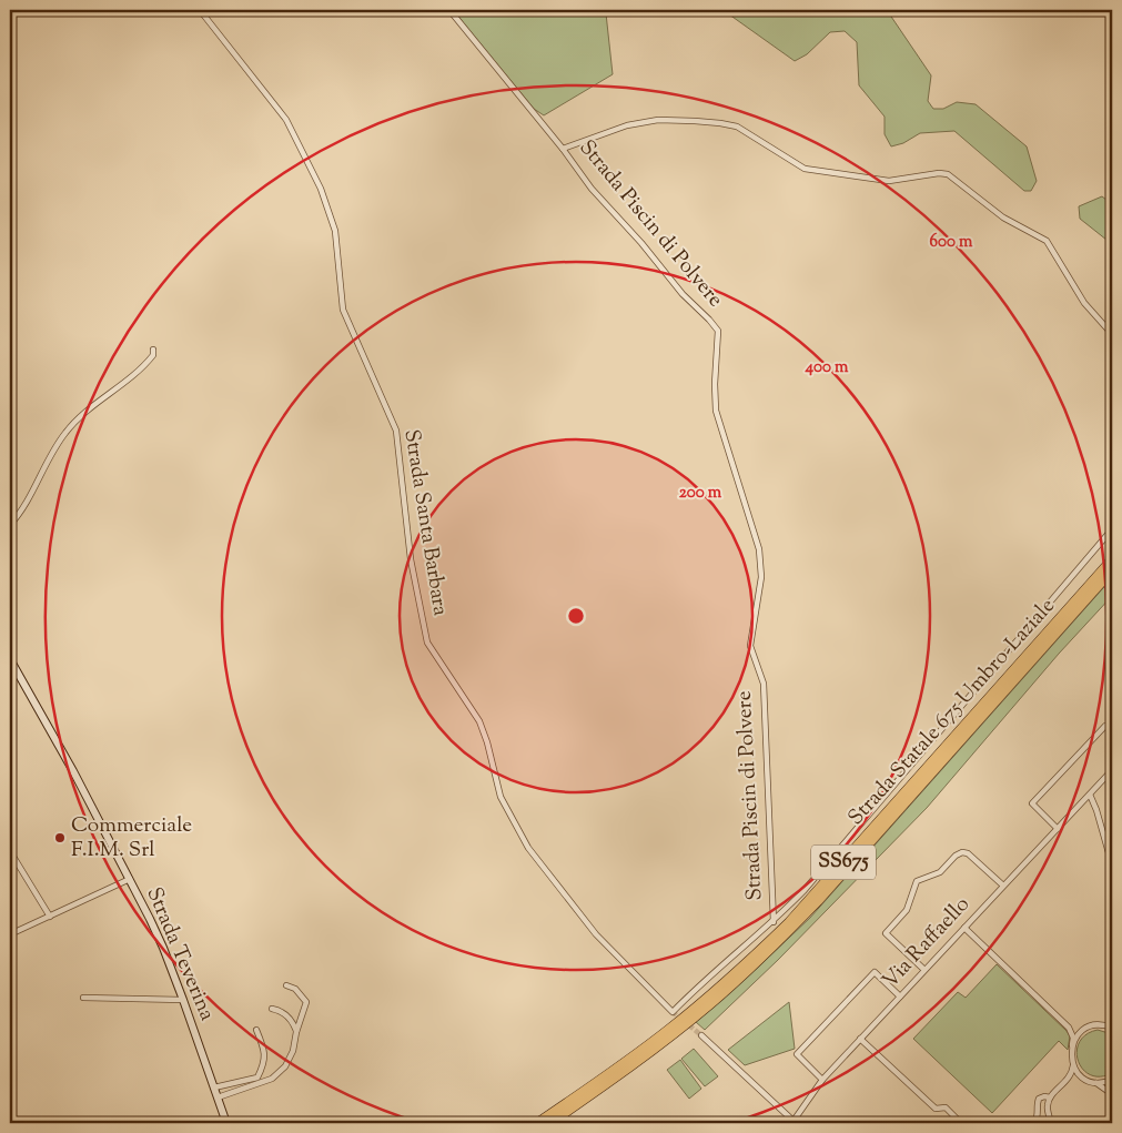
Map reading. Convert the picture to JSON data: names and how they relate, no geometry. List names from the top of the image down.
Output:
{
  "streets": {
    "highway": ["Strada Statale 675 Umbro-Laziale", "SS675"],
    "main road": ["Strada Teverina"],
    "street": ["Strada Piscin di Polvere", "Strada Santa Barbara", "Via Raffaello"]
  },
  "crossings": [
    ["Strada Piscin di Polvere", "Strada Santa Barbara"]
  ],
  "places": ["Commerciale F.I.M. Srl"],
  "rings": ["600 m", "400 m", "200 m"]
}
